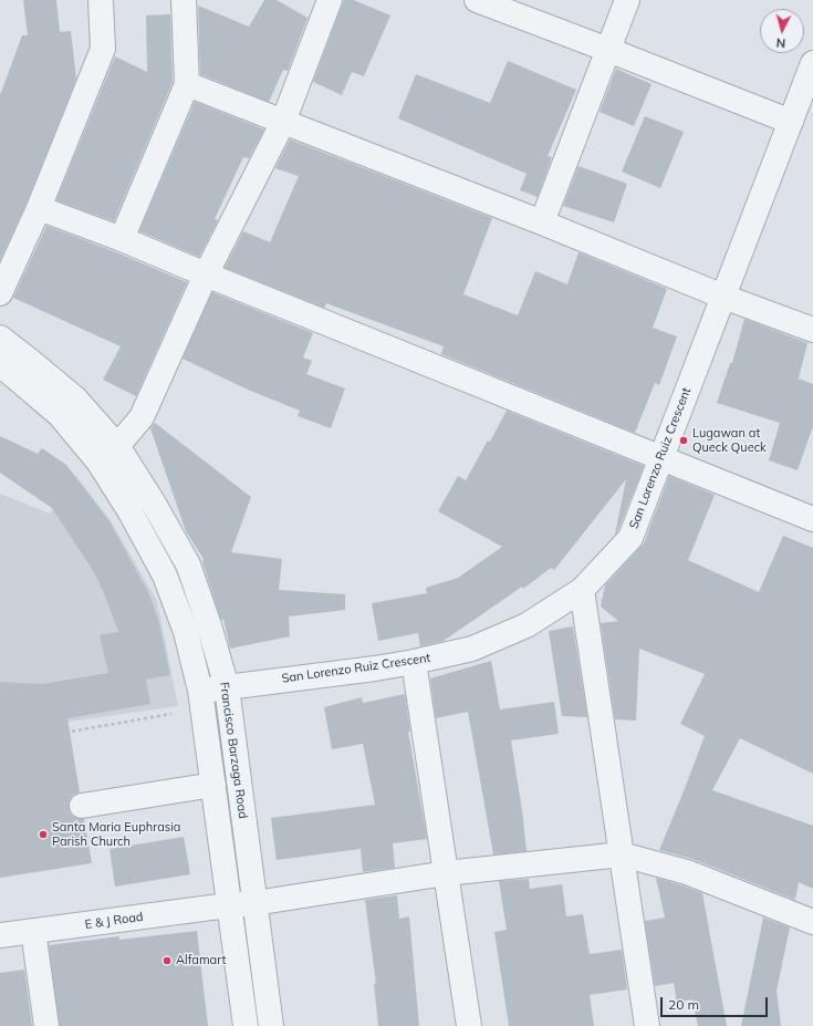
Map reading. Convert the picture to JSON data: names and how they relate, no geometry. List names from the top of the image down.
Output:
{
  "streets": {
    "street": ["San Lorenzo Ruiz Crescent", "Francisco Barzaga Road", "E & J Road"]
  },
  "crossings": [
    ["San Lorenzo Ruiz Crescent", "Francisco Barzaga Road"],
    ["Francisco Barzaga Road", "E & J Road"]
  ],
  "places": ["Lugawan at Queck Queck", "Santa Maria Euphrasia Parish Church", "Alfamart"],
  "scale_bar": "20 m",
  "north": "bottom"
}
